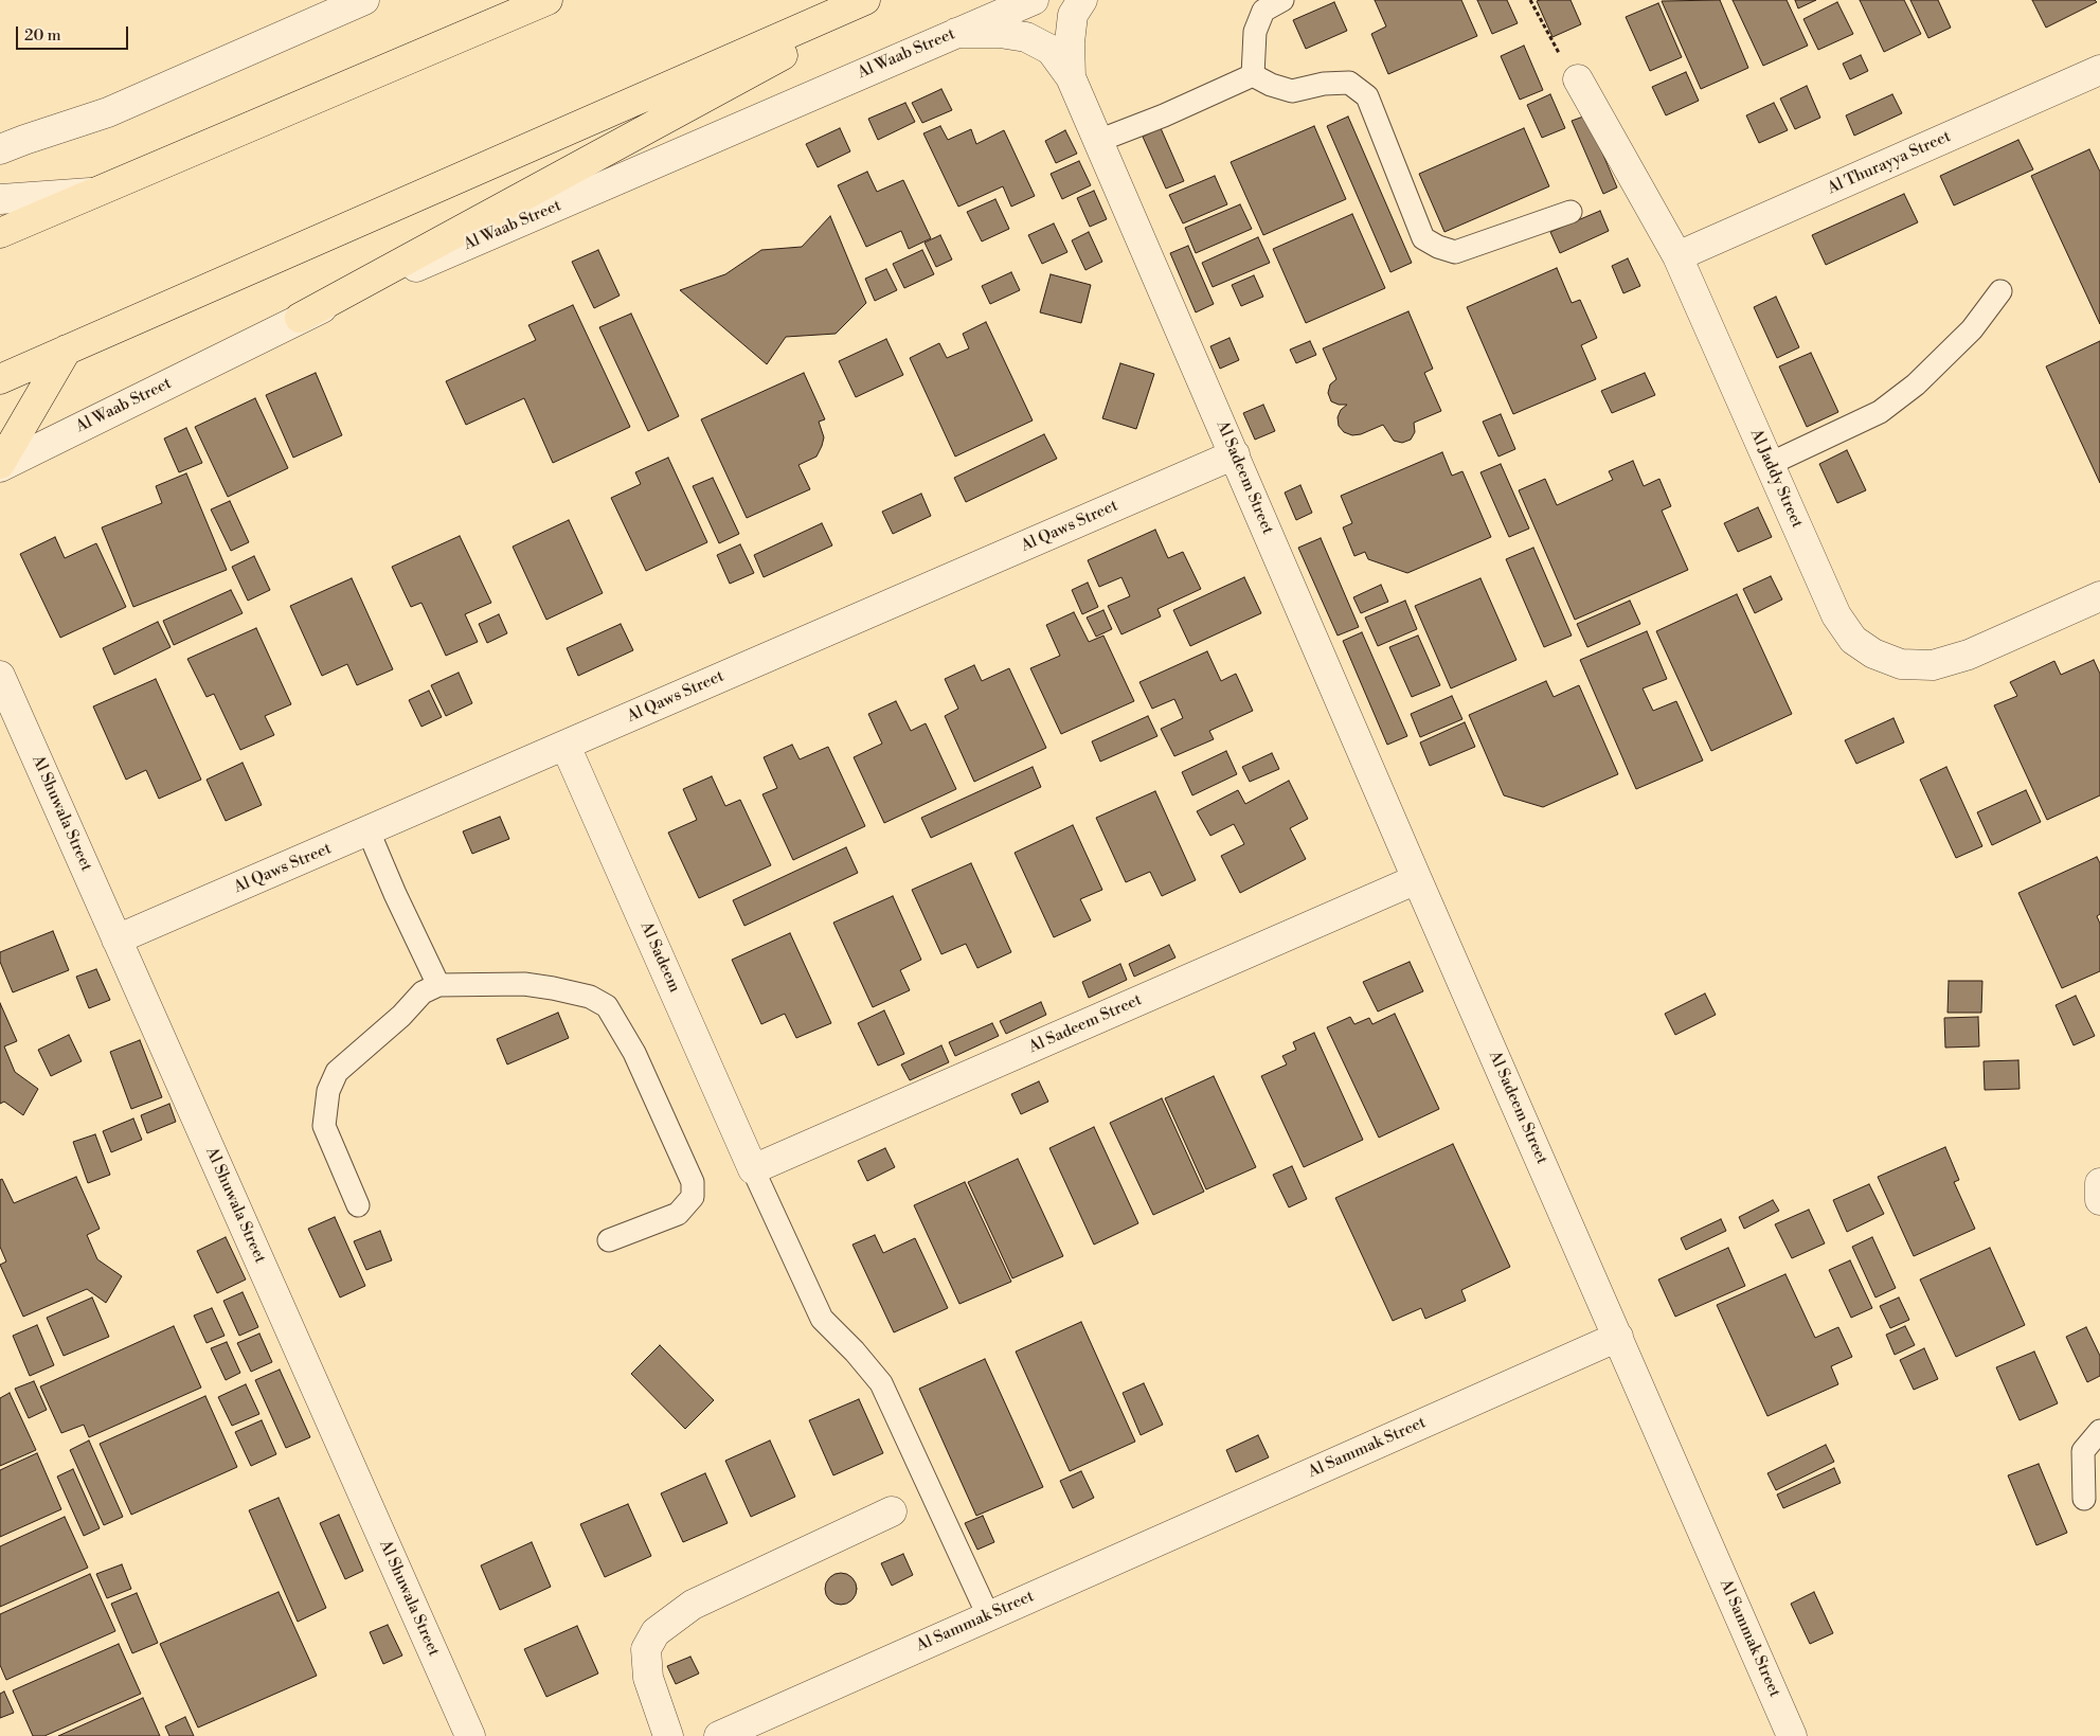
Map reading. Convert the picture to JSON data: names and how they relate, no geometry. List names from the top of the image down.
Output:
{
  "streets": {
    "street": [
      "Al Waab Street",
      "Al Thurayya Street",
      "Al Sadeem Street",
      "Al Jaddy Street",
      "Al Qaws Street",
      "Al Shuwala Street",
      "Al Sadeem",
      "Al Sammak Street"
    ]
  },
  "crossings": [
    ["Al Waab Street", "Al Sadeem Street"],
    ["Al Thurayya Street", "Al Jaddy Street"],
    ["Al Sadeem Street", "Al Qaws Street"],
    ["Al Sadeem Street", "Al Sadeem"],
    ["Al Sadeem Street", "Al Sammak Street"],
    ["Al Qaws Street", "Al Shuwala Street"],
    ["Al Qaws Street", "Al Sadeem"]
  ],
  "scale_bar": "20 m"
}
